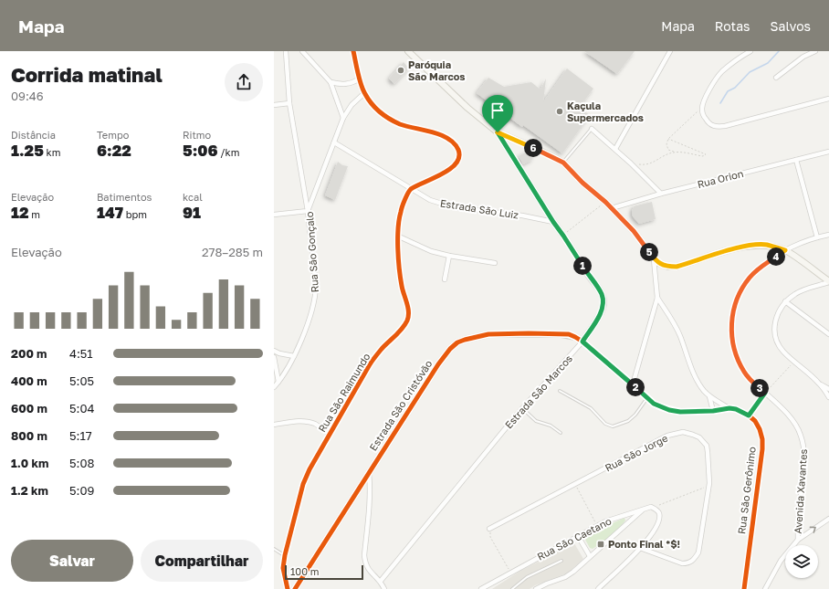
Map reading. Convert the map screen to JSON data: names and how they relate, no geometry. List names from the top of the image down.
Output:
{
  "streets": {
    "street": [
      "Rua Orion",
      "Estrada São Luiz",
      "Rua São Gonçalo",
      "Estrada São Marcos",
      "Rua São Raimundo",
      "Estrada São Cristóvão",
      "Rua São Jorge",
      "Rua São Gerônimo",
      "Avenida Xavantes",
      "Rua São Caetano"
    ]
  },
  "crossings": [
    ["Estrada São Luiz", "Rua São Gonçalo"],
    ["Estrada São Luiz", "Estrada São Marcos"],
    ["Estrada São Luiz", "Rua São Raimundo"],
    ["Estrada São Marcos", "Estrada São Cristóvão"],
    ["Estrada São Marcos", "Rua São Gerônimo"],
    ["Estrada São Cristóvão", "Rua São Gerônimo"]
  ],
  "places": {
    "other": ["Paróquia São Marcos", "Kaçula Supermercados"],
    "transit": ["Ponto Final *$!"]
  },
  "scale_bar": "100 m",
  "page": {
    "header": "Mapa",
    "nav": ["Mapa", "Rotas", "Salvos"],
    "heading": ["Corrida matinal", "09:46"],
    "stats": [
      ["Distância", "1.25 km"],
      ["Tempo", "6:22"],
      ["Ritmo", "5:06 /km"],
      ["Elevação", "12 m"],
      ["Batimentos", "147 bpm"],
      ["kcal", "91"]
    ],
    "pins": [
      "6",
      "5",
      "4",
      "1",
      "2",
      "3"
    ],
    "chart": ["Elevação", "278–285 m"],
    "list": [
      {
        "name": "200 m",
        "note": "4:51"
      },
      {
        "name": "400 m",
        "note": "5:05"
      },
      {
        "name": "600 m",
        "note": "5:04"
      },
      {
        "name": "800 m",
        "note": "5:17"
      },
      {
        "name": "1.0 km",
        "note": "5:08"
      },
      {
        "name": "1.2 km",
        "note": "5:09"
      }
    ],
    "buttons": ["Salvar", "Compartilhar"],
    "scale": "100 m"
  }
}
